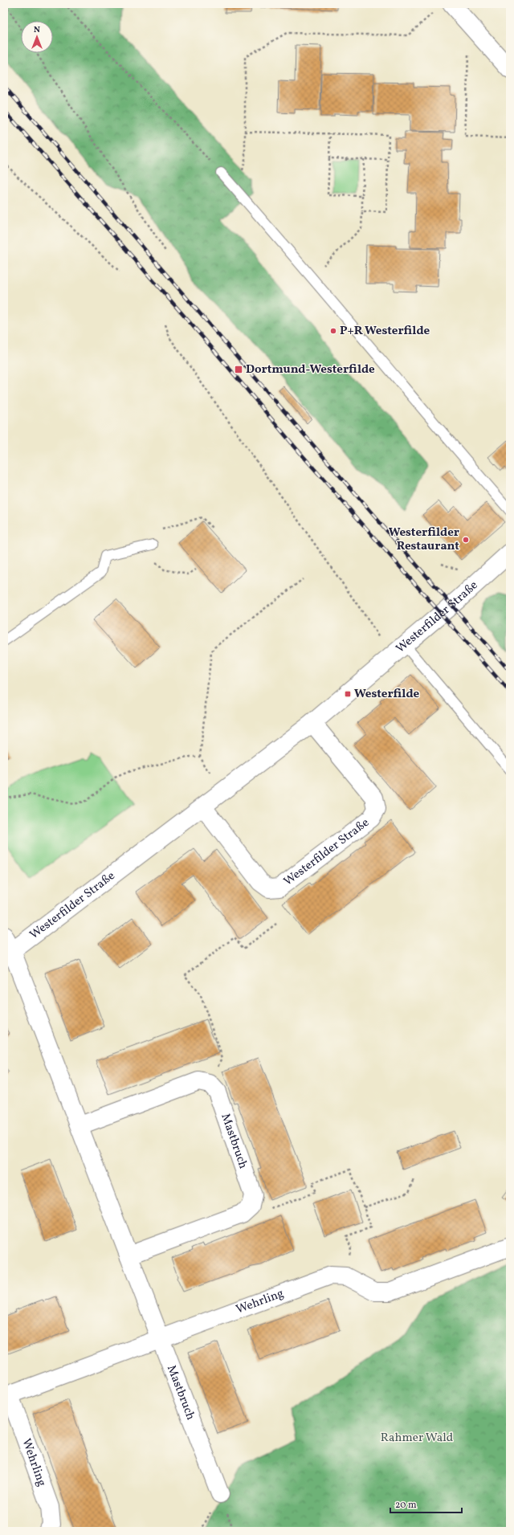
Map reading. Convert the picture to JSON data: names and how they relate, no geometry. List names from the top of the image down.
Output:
{
  "streets": {
    "street": ["Westerfilder Straße", "Mastbruch", "Wehrling"]
  },
  "crossings": [
    ["Westerfilder Straße", "Mastbruch"],
    ["Mastbruch", "Wehrling"]
  ],
  "parks": ["Rahmer Wald"],
  "places": {
    "other": ["P+R Westerfilde", "Westerfilder Restaurant"],
    "transit": ["Dortmund-Westerfilde", "Westerfilde"]
  },
  "scale_bar": "20 m",
  "north": "top"
}
